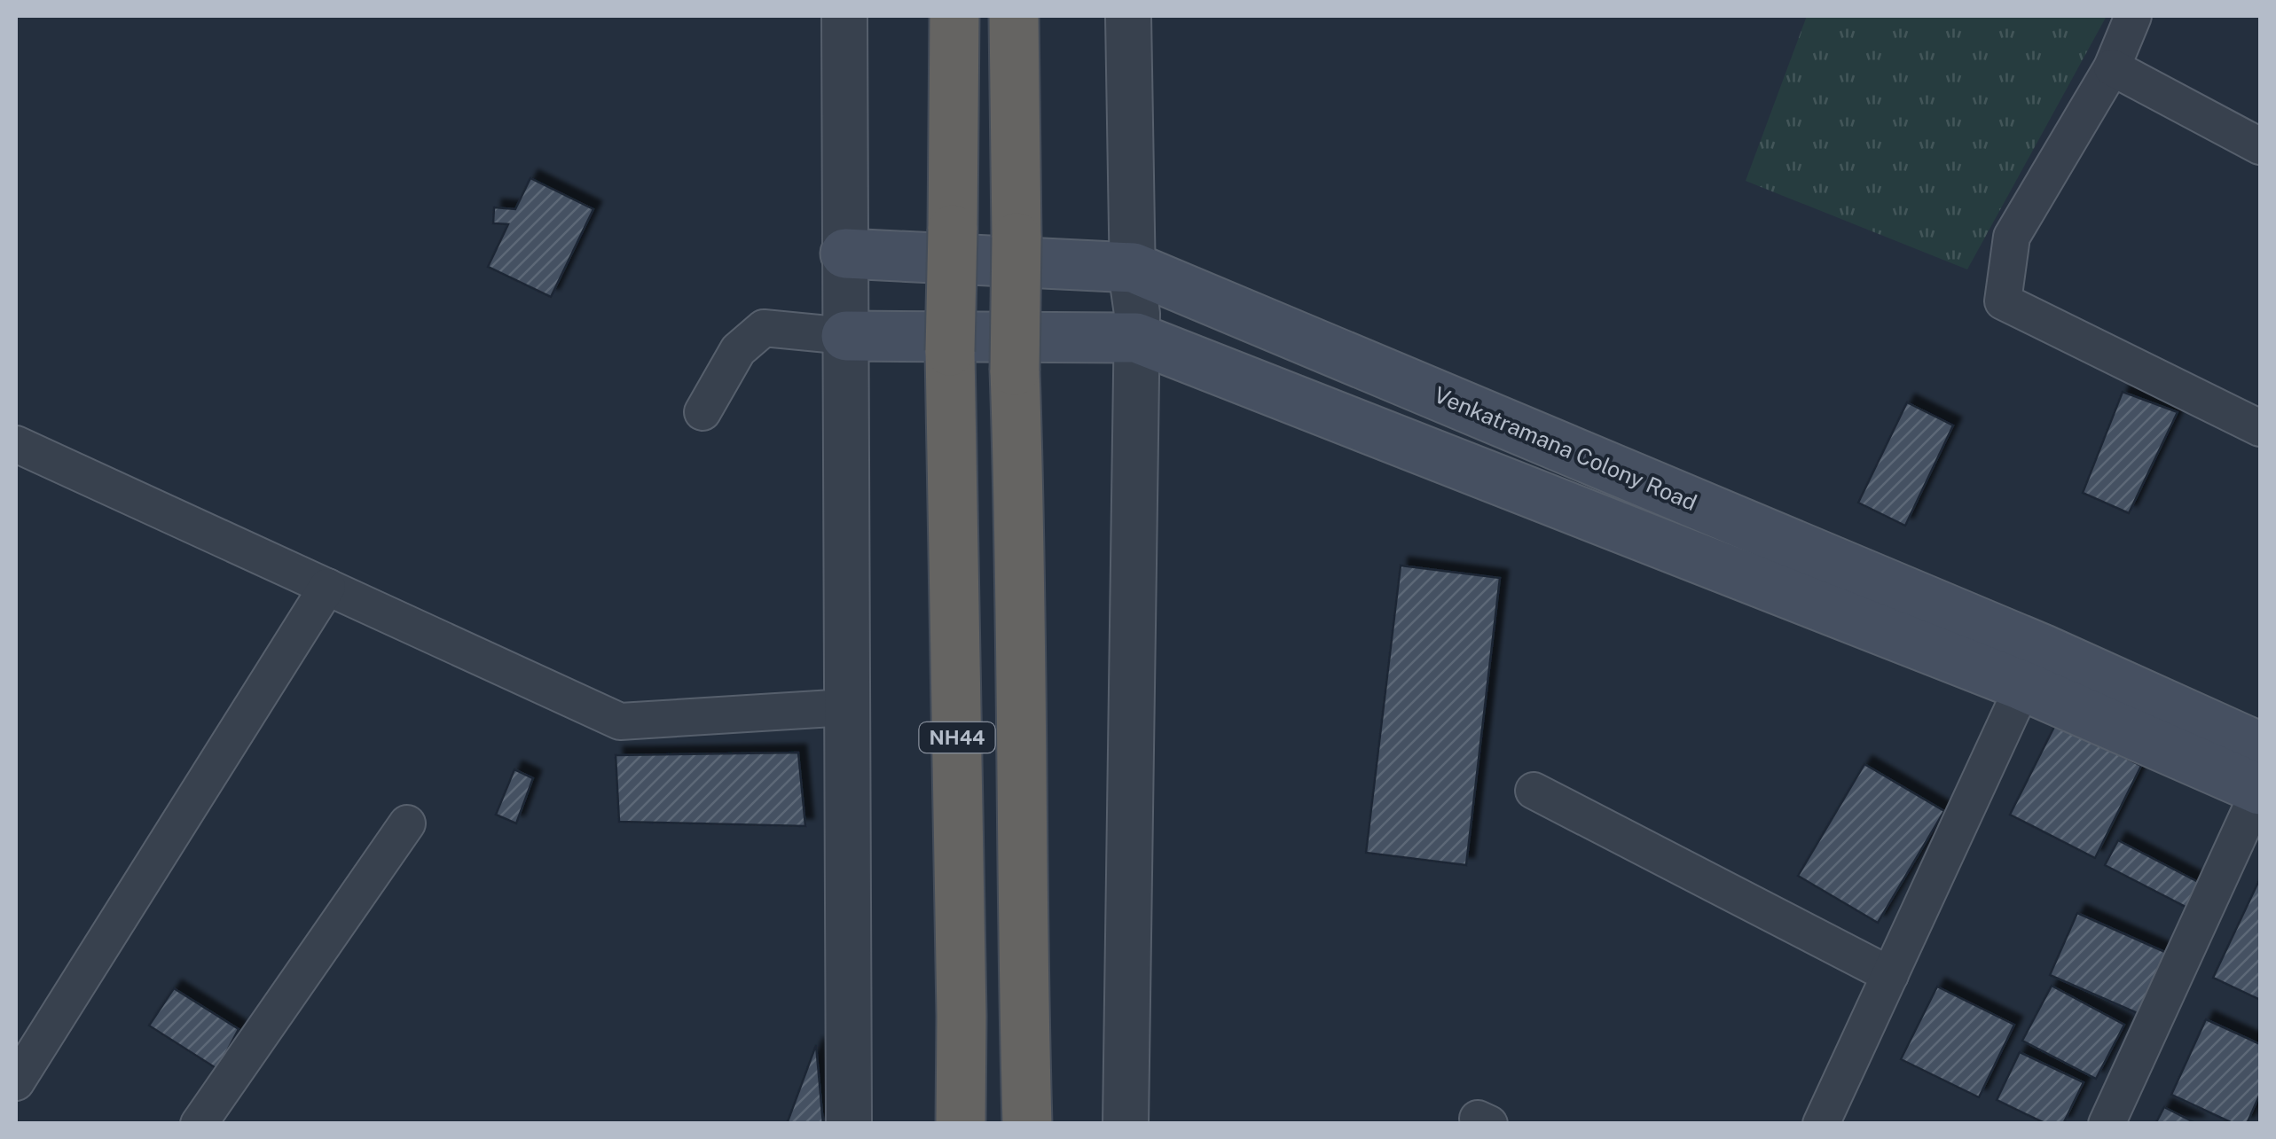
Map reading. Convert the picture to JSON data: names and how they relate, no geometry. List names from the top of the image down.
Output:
{
  "streets": {
    "highway": ["NH44"],
    "main road": ["Venkatramana Colony Road"]
  }
}
